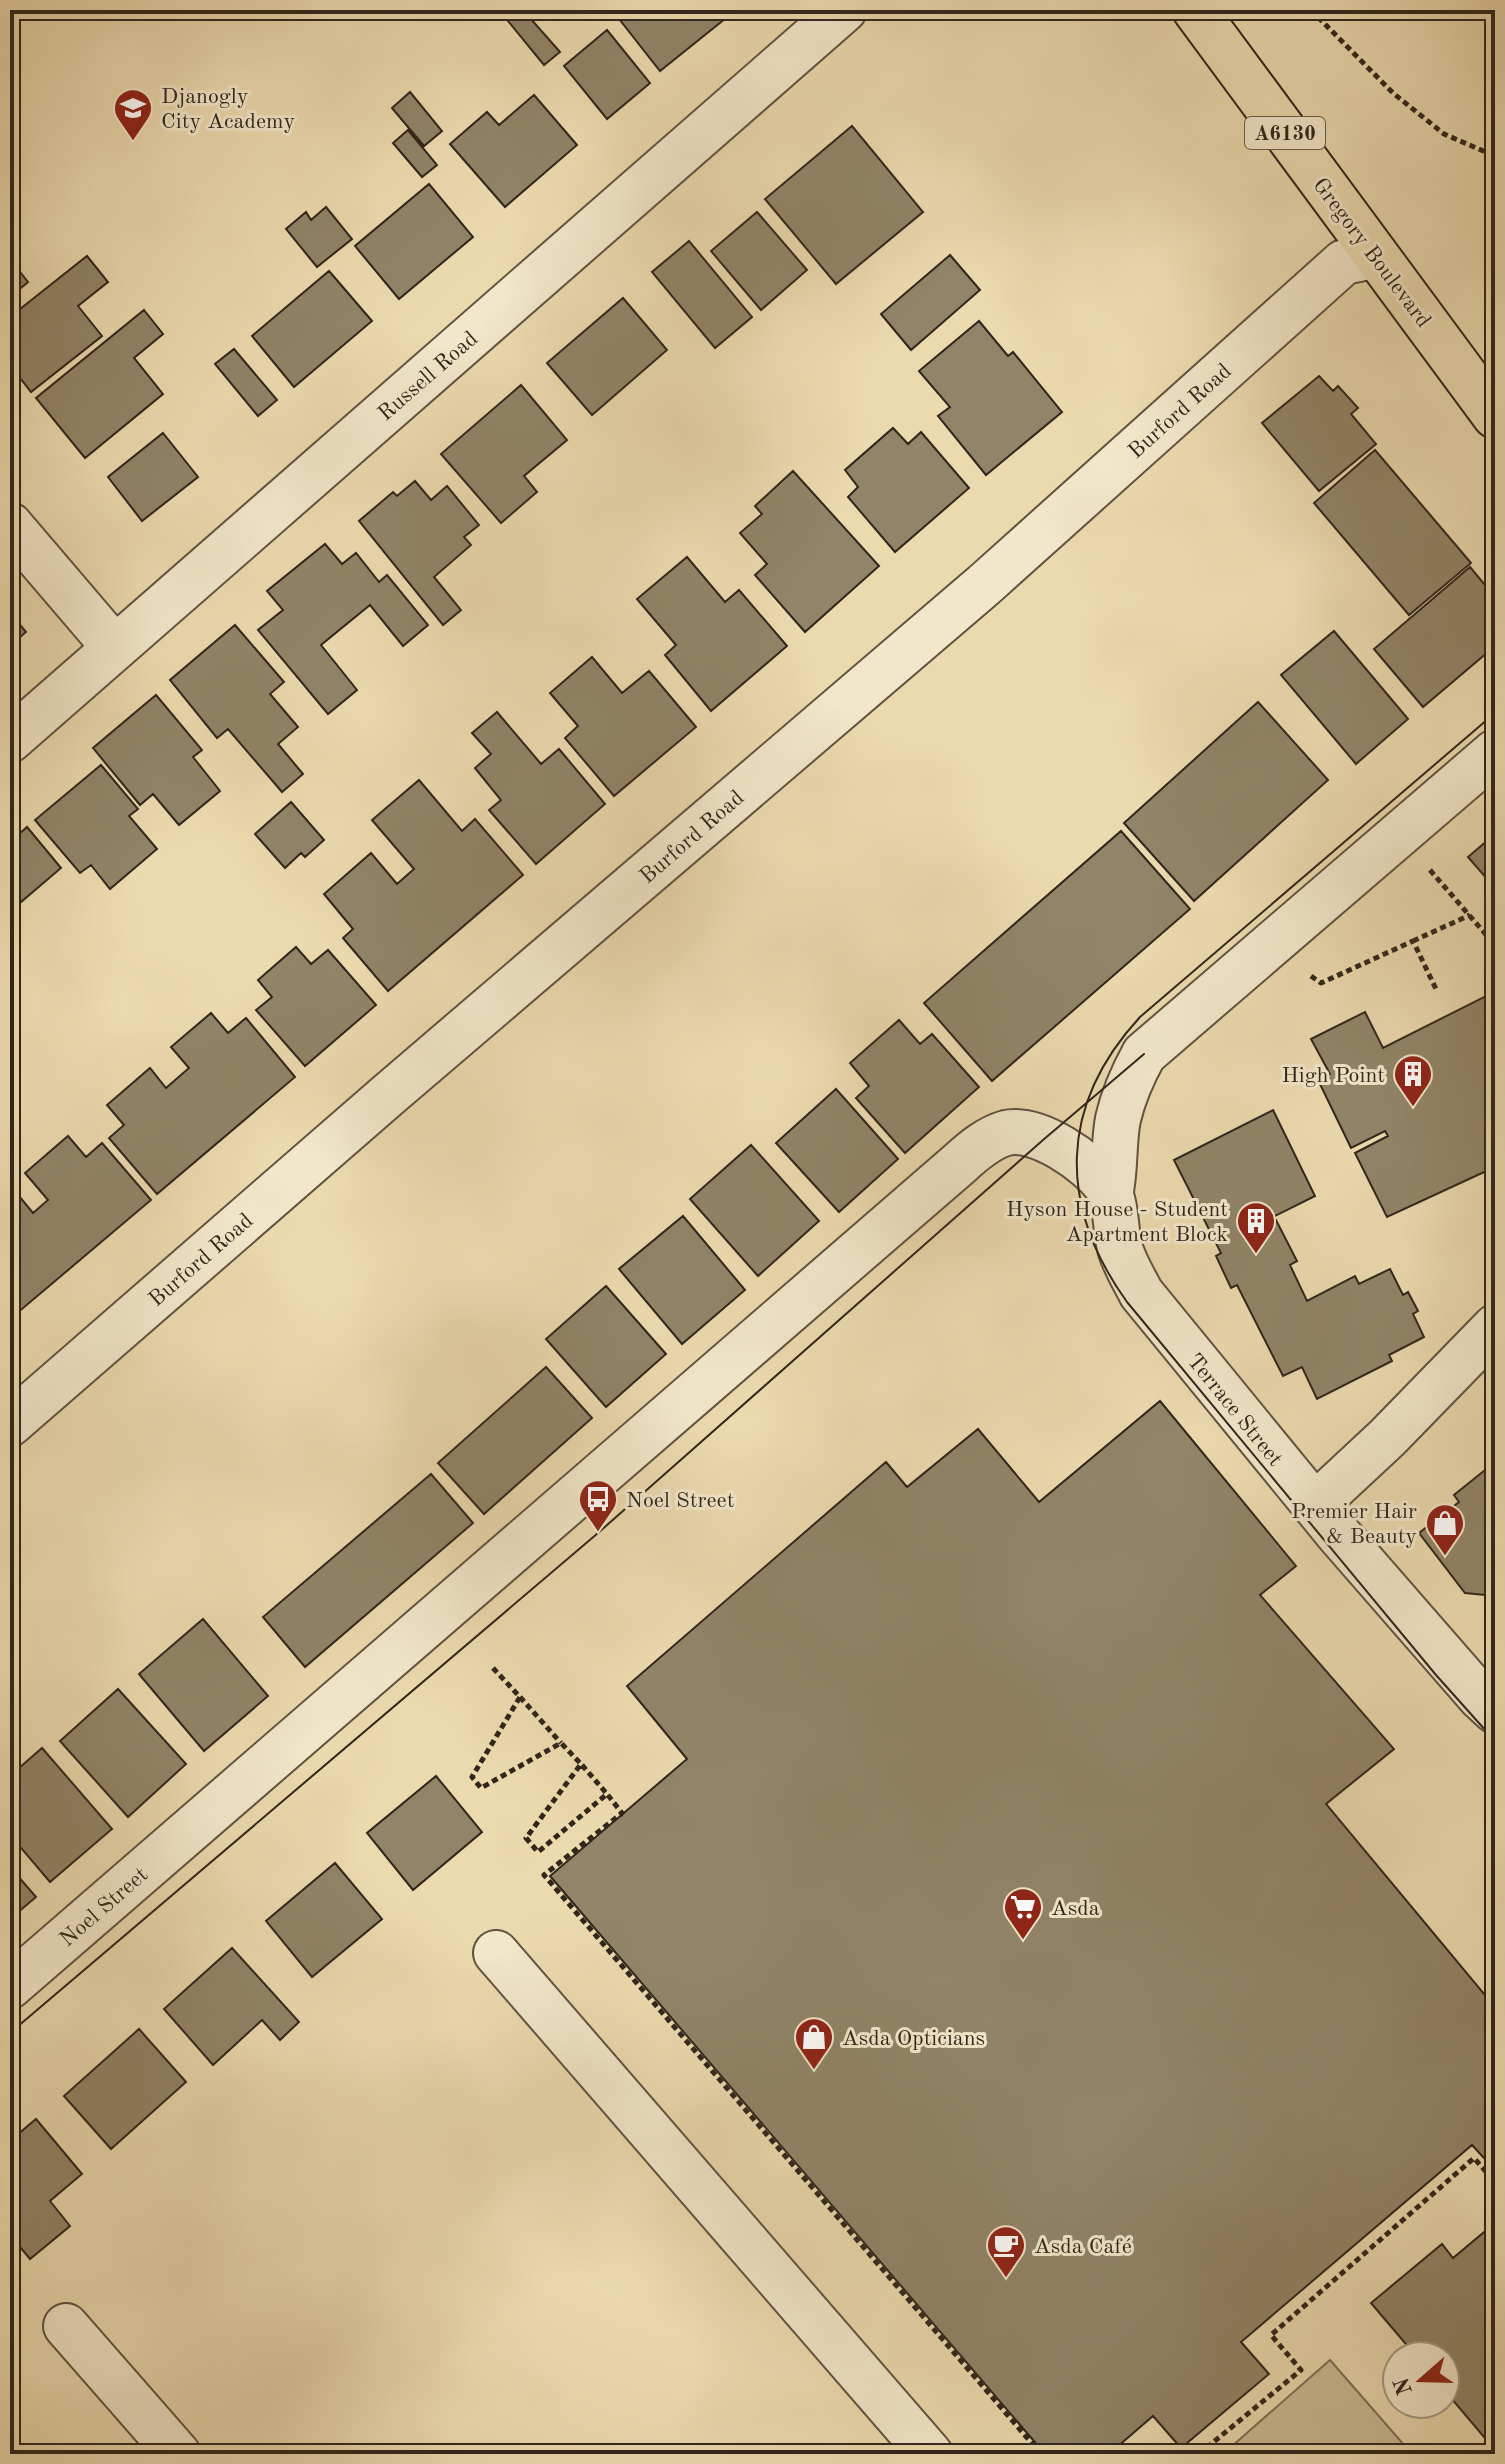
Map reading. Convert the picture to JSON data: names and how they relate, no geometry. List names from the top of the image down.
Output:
{
  "streets": {
    "main road": ["A6130", "Gregory Boulevard"],
    "street": [
      "Russell Road",
      "Burford Road",
      "Terrace Street",
      "Noel Street"
    ]
  },
  "crossings": [
    ["Gregory Boulevard", "Burford Road"],
    ["Terrace Street", "Noel Street"]
  ],
  "places": {
    "school or university": ["Djanogly City Academy"],
    "building": ["High Point", "Hyson House - Student Apartment Block"],
    "bus stop": ["Noel Street"],
    "shop": ["Premier Hair & Beauty", "Asda Opticians"],
    "supermarket": ["Asda"],
    "cafe": ["Asda Café"]
  },
  "north": "left"
}
